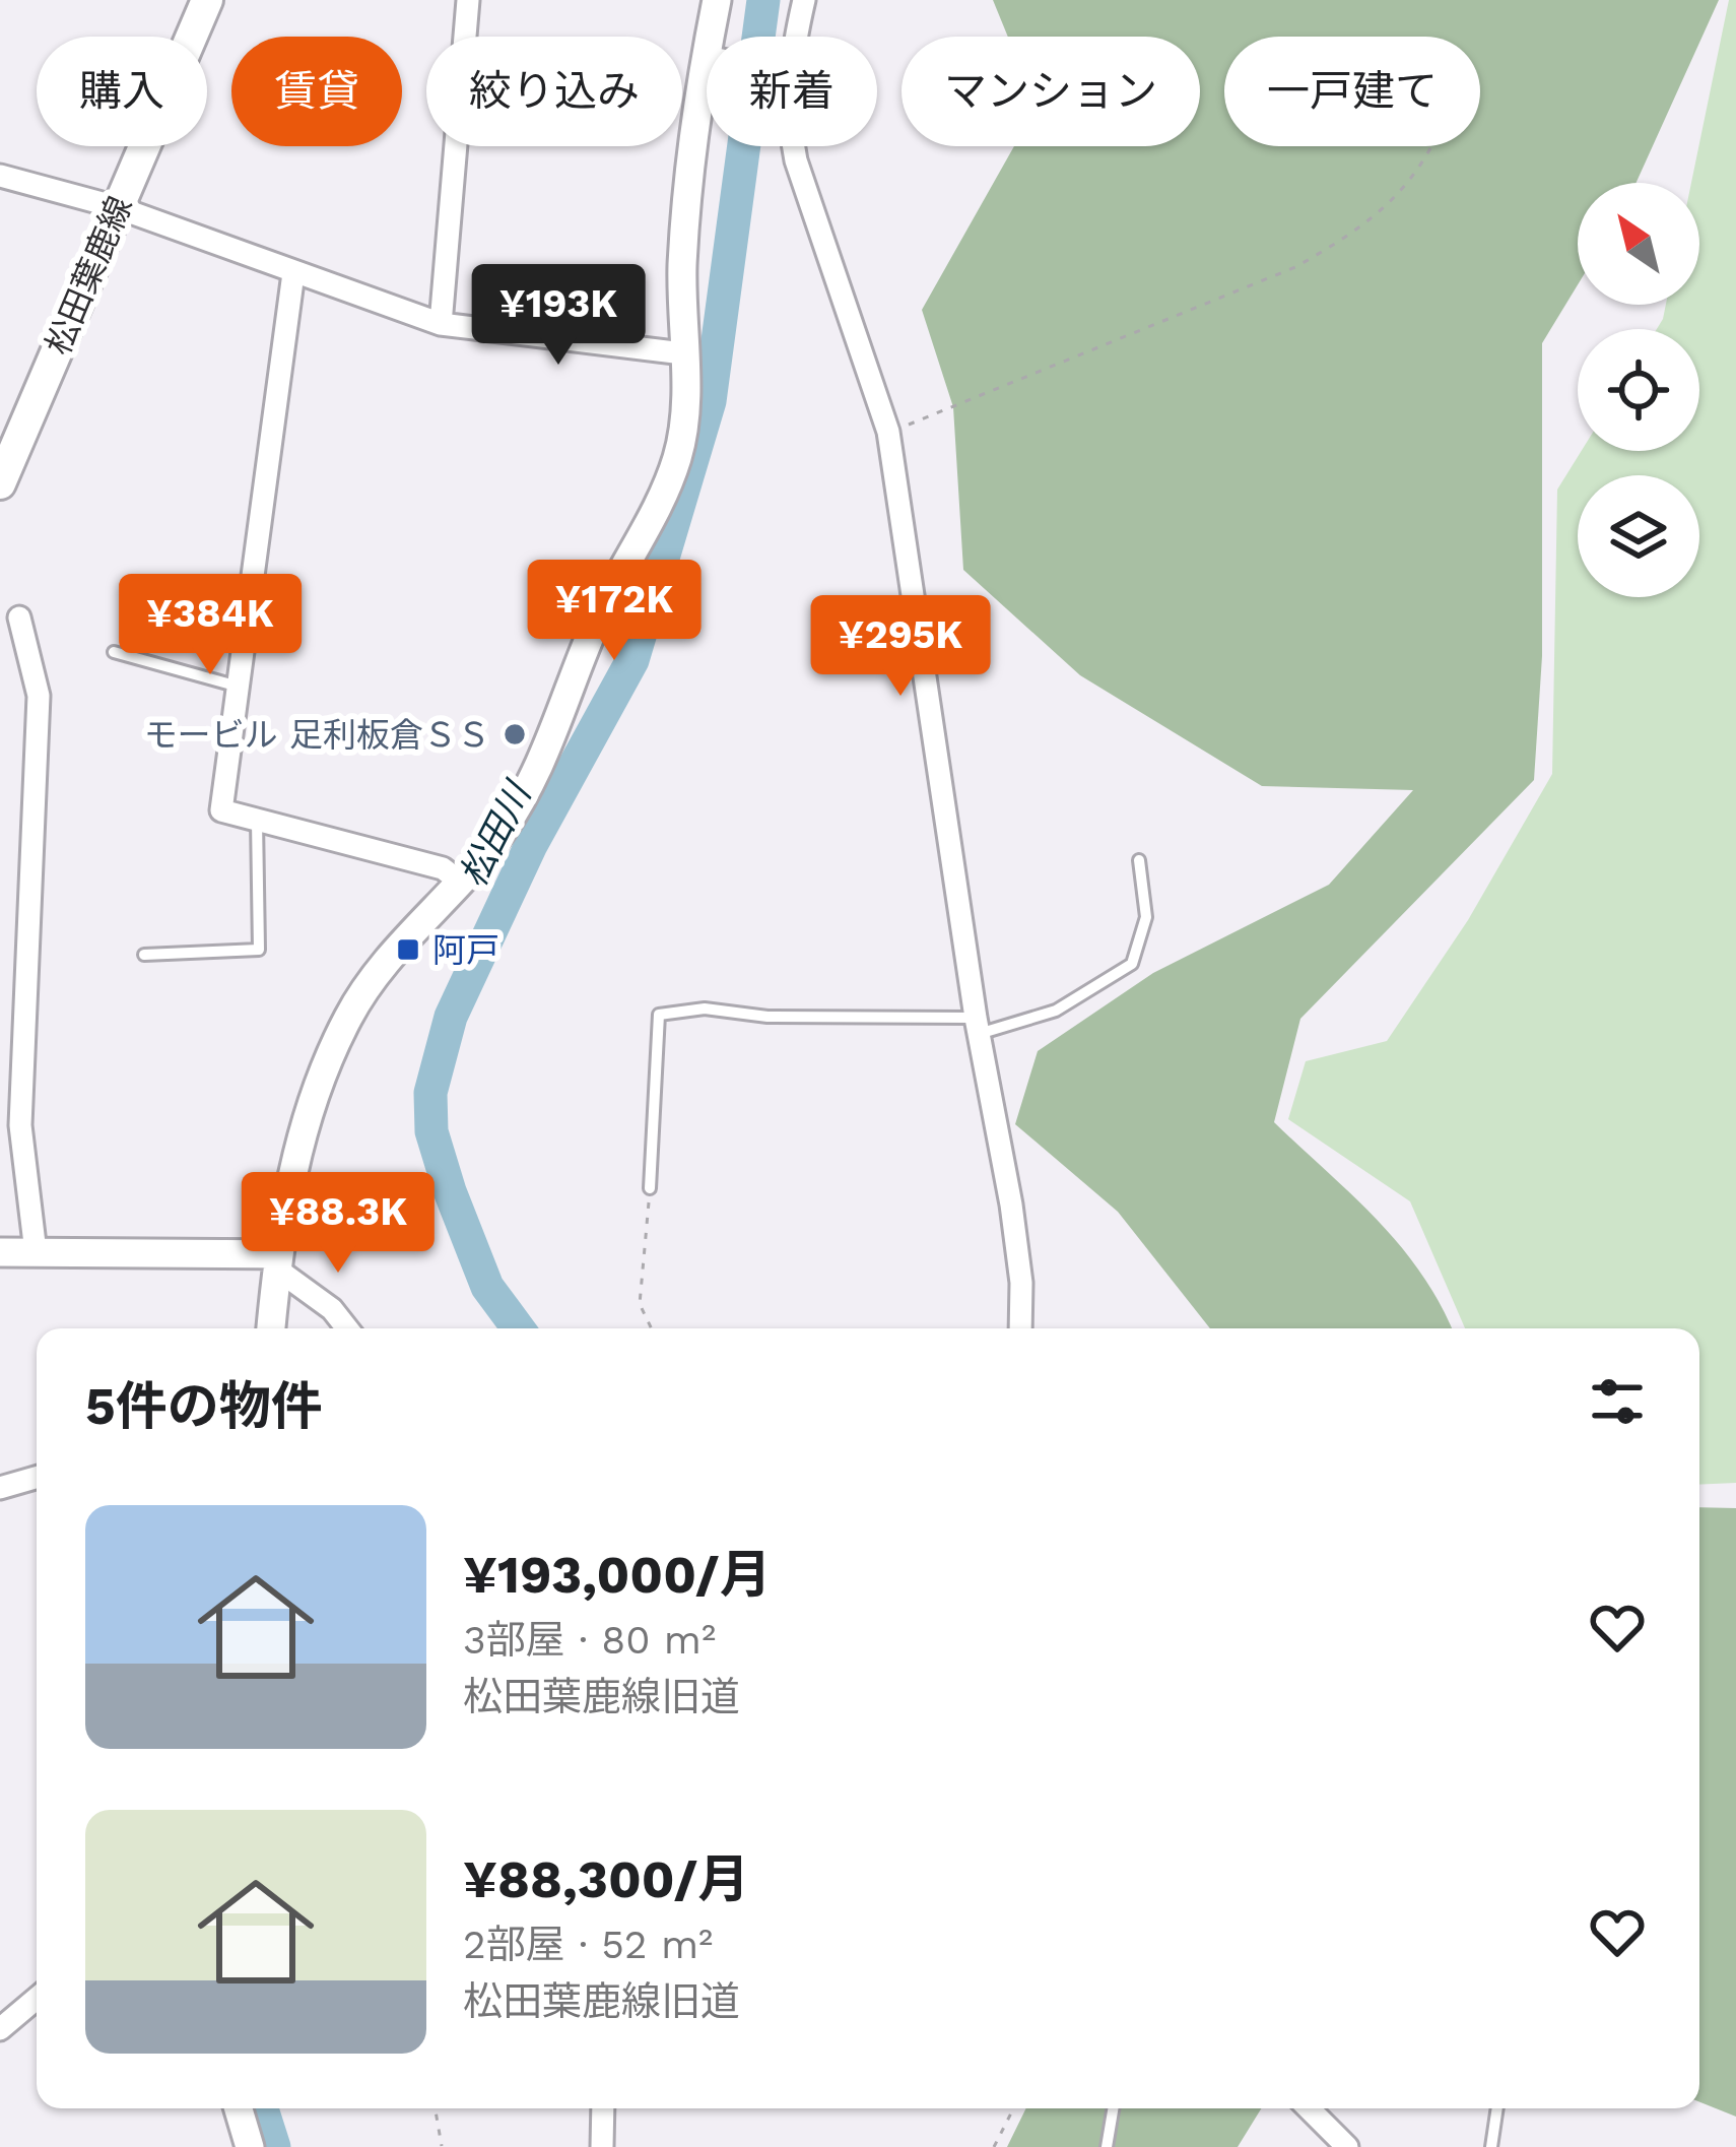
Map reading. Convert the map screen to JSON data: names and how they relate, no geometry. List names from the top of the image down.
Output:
{
  "streets": {
    "main road": ["松田葉鹿線"]
  },
  "water": ["松田川"],
  "places": {
    "other": ["モービル 足利板倉ＳＳ"],
    "transit": ["阿戸"]
  },
  "north": "top left",
  "page": {
    "chip": [
      "購入",
      "賃貸",
      "絞り込み",
      "新着",
      "マンション",
      "一戸建て"
    ],
    "price": [
      "¥193K",
      "¥172K",
      "¥384K",
      "¥295K",
      "¥88.3K"
    ],
    "heading": "5件の物件",
    "list": [
      {
        "name": "¥193,000/月",
        "note": "3部屋 · 80 m² · 松田葉鹿線旧道"
      },
      {
        "name": "¥88,300/月",
        "note": "2部屋 · 52 m² · 松田葉鹿線旧道"
      }
    ]
  }
}
